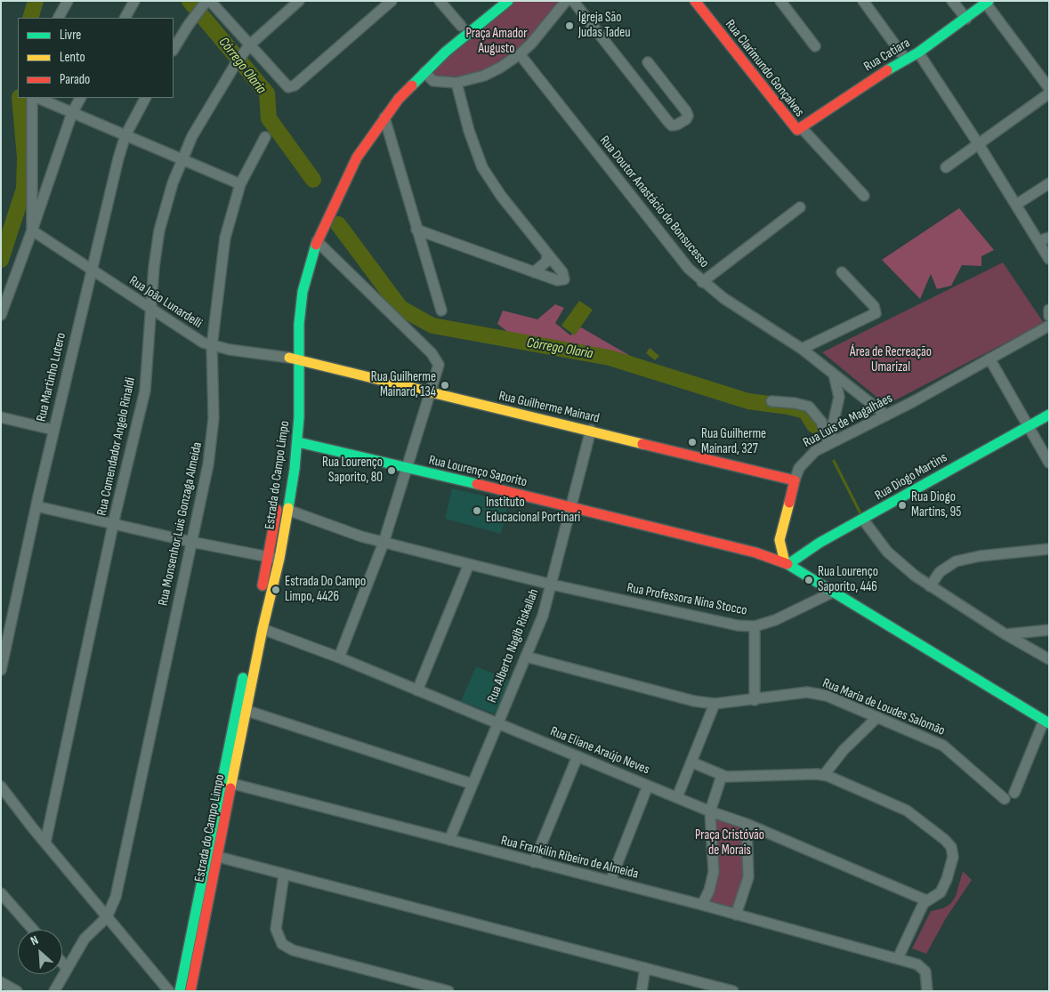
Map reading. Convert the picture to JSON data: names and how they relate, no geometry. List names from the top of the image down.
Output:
{
  "streets": {
    "street": [
      "Rua Catiara",
      "Rua Clarimundo Gonçalves",
      "Rua Doutor Anastácio do Bonsucesso",
      "Rua João Lunardelli",
      "Rua Martinho Lutero",
      "Rua Guilherme Mainard",
      "Rua Luis de Magalhães",
      "Rua Comendador Angelo Rinaldi",
      "Rua Lourenço Saporito",
      "Estrada do Campo Limpo",
      "Rua Diogo Martins",
      "Rua Monsenhor Luis Gonzaga Almeida",
      "Rua Professora Nina Stocco",
      "Rua Alberto Nagib Riskallah",
      "Rua Maria de Loudes Salomão",
      "Rua Eliane Araújo Neves",
      "Rua Frankilin Ribeiro de Almeida"
    ]
  },
  "crossings": [
    ["Rua Catiara", "Rua Clarimundo Gonçalves"],
    ["Rua Doutor Anastácio do Bonsucesso", "Rua Luis de Magalhães"],
    ["Rua João Lunardelli", "Rua Martinho Lutero"],
    ["Rua João Lunardelli", "Rua Guilherme Mainard"],
    ["Rua João Lunardelli", "Rua Comendador Angelo Rinaldi"],
    ["Rua João Lunardelli", "Estrada do Campo Limpo"],
    ["Rua João Lunardelli", "Rua Monsenhor Luis Gonzaga Almeida"],
    ["Rua Guilherme Mainard", "Rua Luis de Magalhães"],
    ["Rua Guilherme Mainard", "Estrada do Campo Limpo"],
    ["Rua Guilherme Mainard", "Rua Alberto Nagib Riskallah"],
    ["Rua Luis de Magalhães", "Rua Lourenço Saporito"],
    ["Rua Luis de Magalhães", "Rua Diogo Martins"],
    ["Rua Lourenço Saporito", "Estrada do Campo Limpo"],
    ["Rua Lourenço Saporito", "Rua Diogo Martins"],
    ["Rua Lourenço Saporito", "Rua Alberto Nagib Riskallah"],
    ["Estrada do Campo Limpo", "Rua Professora Nina Stocco"],
    ["Estrada do Campo Limpo", "Rua Eliane Araújo Neves"],
    ["Estrada do Campo Limpo", "Rua Frankilin Ribeiro de Almeida"],
    ["Rua Professora Nina Stocco", "Rua Alberto Nagib Riskallah"],
    ["Rua Alberto Nagib Riskallah", "Rua Maria de Loudes Salomão"],
    ["Rua Alberto Nagib Riskallah", "Rua Eliane Araújo Neves"],
    ["Rua Alberto Nagib Riskallah", "Rua Frankilin Ribeiro de Almeida"]
  ],
  "water": ["Córrego Olaria"],
  "parks": ["Praça Amador Augusto", "Área de Recreação Umarizal", "Praça Cristóvão de Morais"],
  "places": [
    "Igreja São Judas Tadeu",
    "Rua Guilherme Mainard, 134",
    "Rua Guilherme Mainard, 327",
    "Rua Lourenço Saporito, 80",
    "Rua Diogo Martins, 95",
    "Instituto Educacional Portinari",
    "Rua Lourenço Saporito, 446",
    "Estrada Do Campo Limpo, 4426"
  ],
  "legend": ["Livre", "Lento", "Parado"],
  "north": "top left"
}
